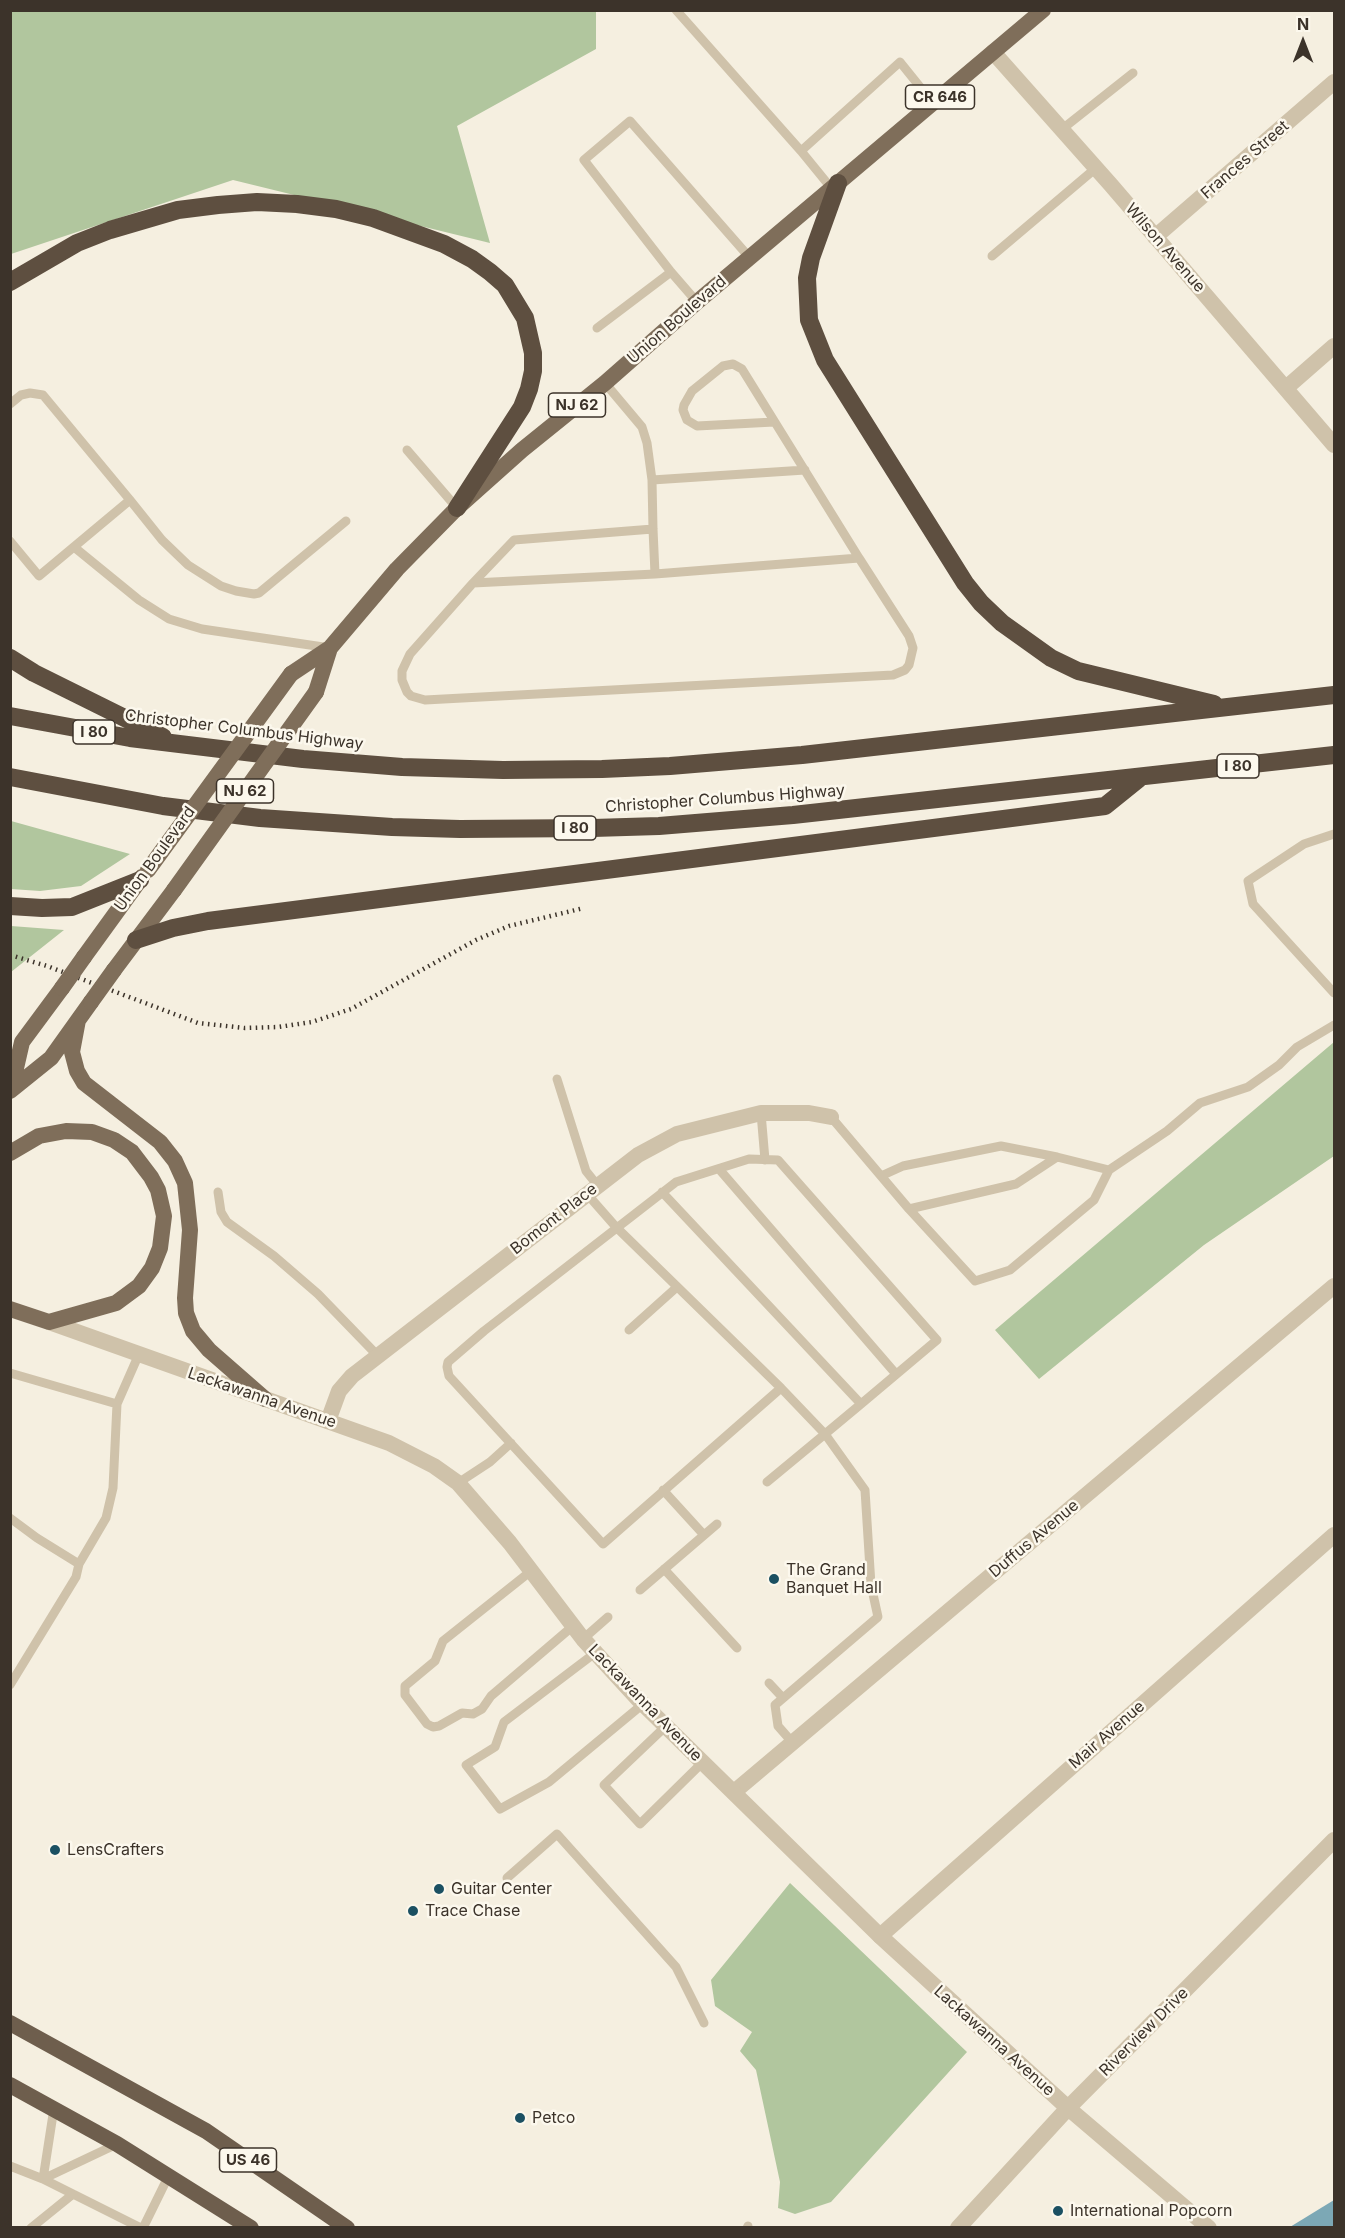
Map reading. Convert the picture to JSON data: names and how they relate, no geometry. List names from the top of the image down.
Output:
{
  "streets": {
    "highway": ["Christopher Columbus Highway", "I 80", "US 46"],
    "main road": [
      "CR 646",
      "Union Boulevard",
      "NJ 62",
      "Lackawanna Avenue"
    ],
    "street": [
      "Frances Street",
      "Wilson Avenue",
      "Bomont Place",
      "Duffus Avenue",
      "Mair Avenue",
      "Riverview Drive"
    ]
  },
  "crossings": [
    ["Frances Street", "Wilson Avenue"],
    ["Wilson Avenue", "Union Boulevard"],
    ["Bomont Place", "Lackawanna Avenue"],
    ["Lackawanna Avenue", "Duffus Avenue"],
    ["Lackawanna Avenue", "Mair Avenue"],
    ["Lackawanna Avenue", "Riverview Drive"]
  ],
  "places": [
    "The Grand Banquet Hall",
    "LensCrafters",
    "Guitar Center",
    "Trace Chase",
    "Petco",
    "International Popcorn"
  ],
  "north": "top"
}
